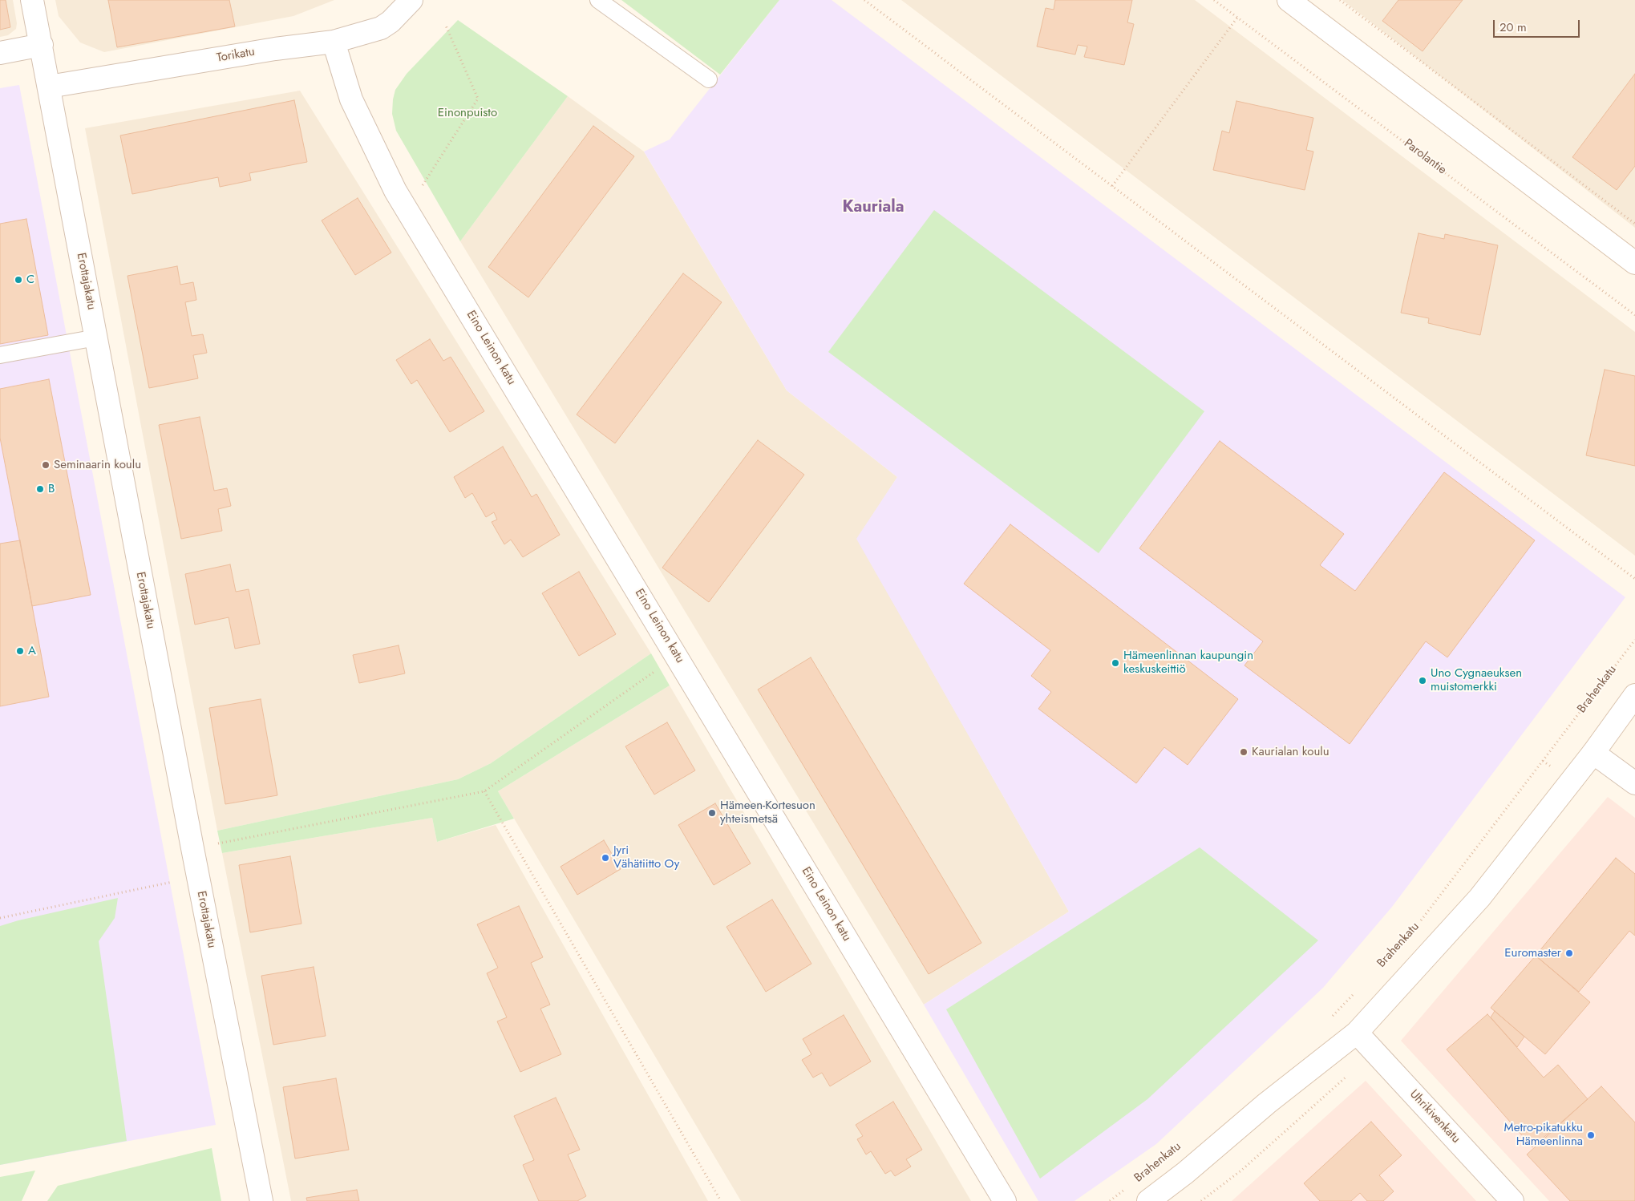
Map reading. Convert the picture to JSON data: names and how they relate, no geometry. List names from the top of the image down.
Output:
{
  "streets": {
    "street": [
      "Torikatu",
      "Erottajakatu",
      "Eino Leinon katu",
      "Brahenkatu",
      "Uhrikivenkatu"
    ],
    "path": ["Parolantie"]
  },
  "crossings": [
    ["Torikatu", "Erottajakatu"],
    ["Torikatu", "Eino Leinon katu"],
    ["Brahenkatu", "Uhrikivenkatu"]
  ],
  "districts": ["Kauriala"],
  "parks": ["Einonpuisto"],
  "places": [
    "C",
    "Seminaarin koulu",
    "B",
    "A",
    "Hämeenlinnan kaupungin keskuskeittiö",
    "Uno Cygnaeuksen muistomerkki",
    "Kaurialan koulu",
    "Hämeen-Kortesuon yhteismetsä",
    "Jyri Vähätiitto Oy",
    "Euromaster",
    "Metro-pikatukku Hämeenlinna"
  ],
  "scale_bar": "20 m"
}
